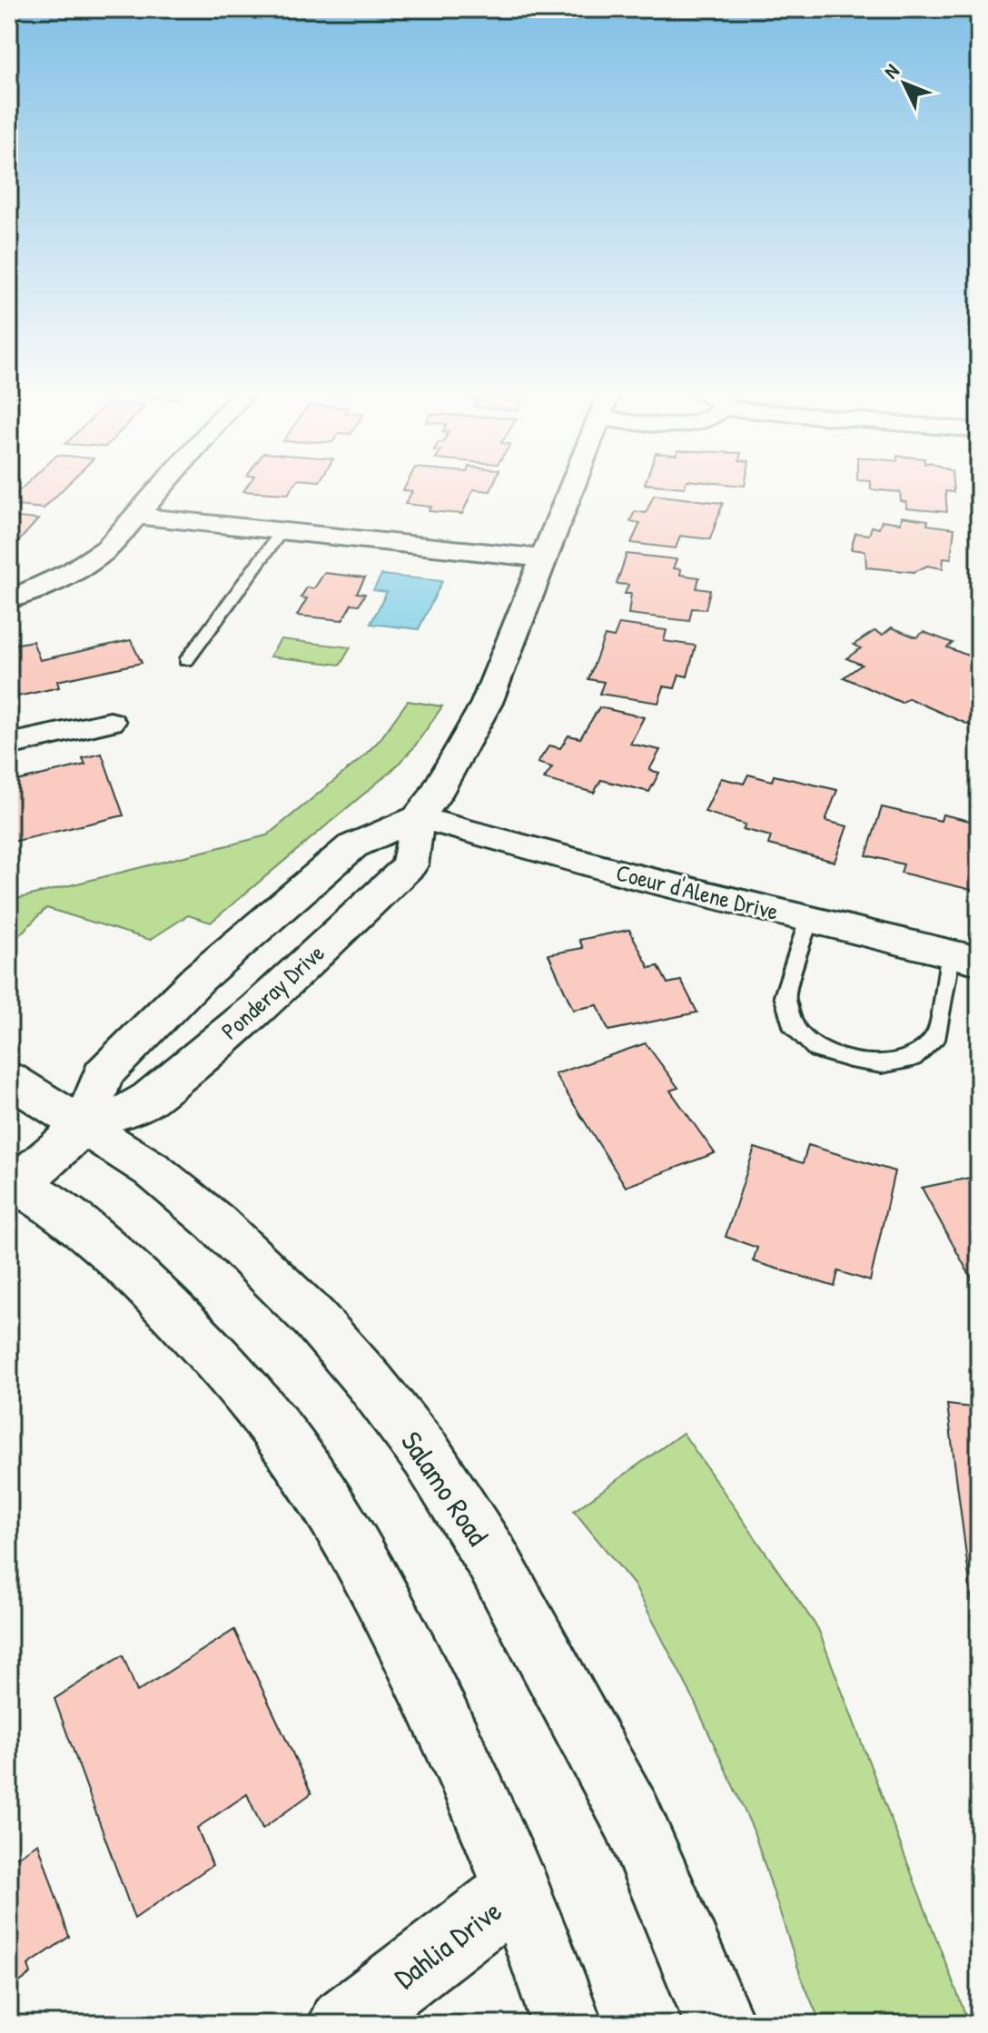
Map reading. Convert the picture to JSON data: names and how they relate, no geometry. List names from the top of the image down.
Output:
{
  "streets": {
    "street": [
      "Coeur d'Alene Drive",
      "Ponderay Drive",
      "Salamo Road",
      "Dahlia Drive"
    ]
  },
  "crossings": [
    ["Coeur d'Alene Drive", "Ponderay Drive"],
    ["Ponderay Drive", "Salamo Road"]
  ],
  "north": "top left"
}
